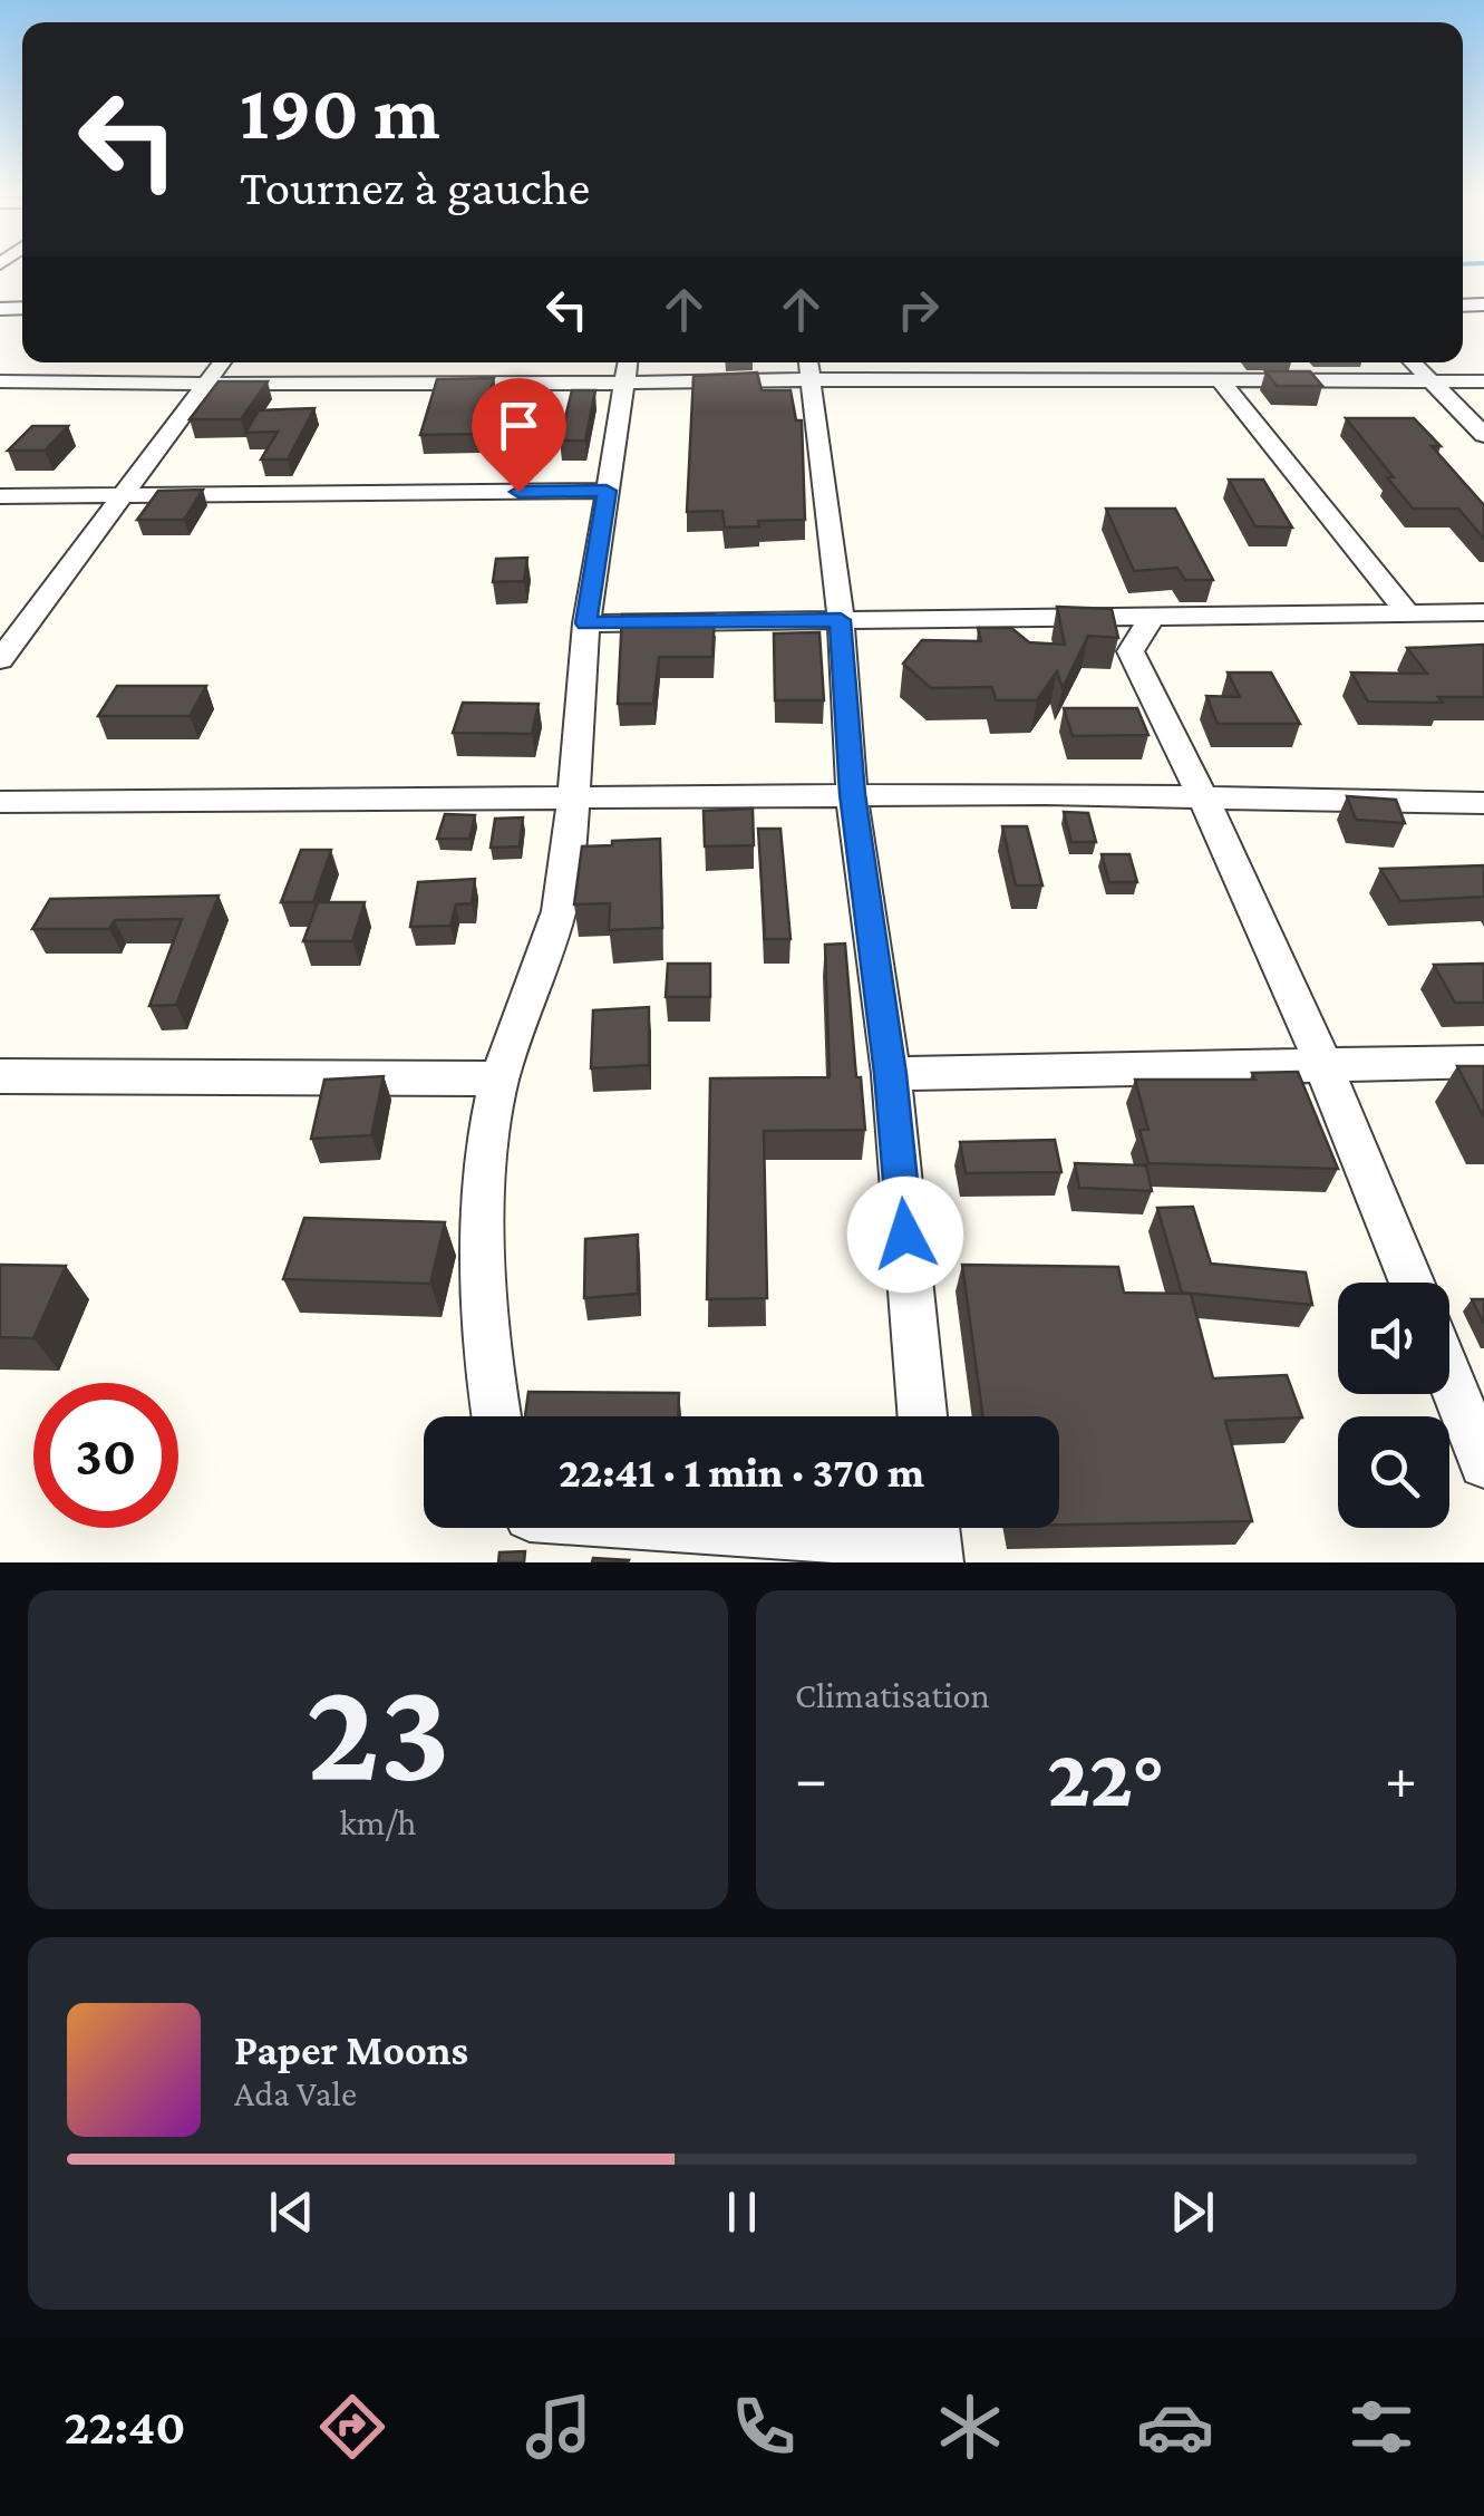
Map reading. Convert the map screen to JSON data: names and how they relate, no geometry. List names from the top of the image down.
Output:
{
  "page": {
    "turn": ["190 m", "Tournez à gauche"],
    "limit": "30",
    "trip": "22:41 · 1 min · 370 m",
    "tile": [
      ["23", "km/h"],
      "Climatisation"
    ],
    "heat": ["−", "22°", "+"],
    "song": ["Paper Moons", "Ada Vale"],
    "tabs": "22:40"
  }
}
